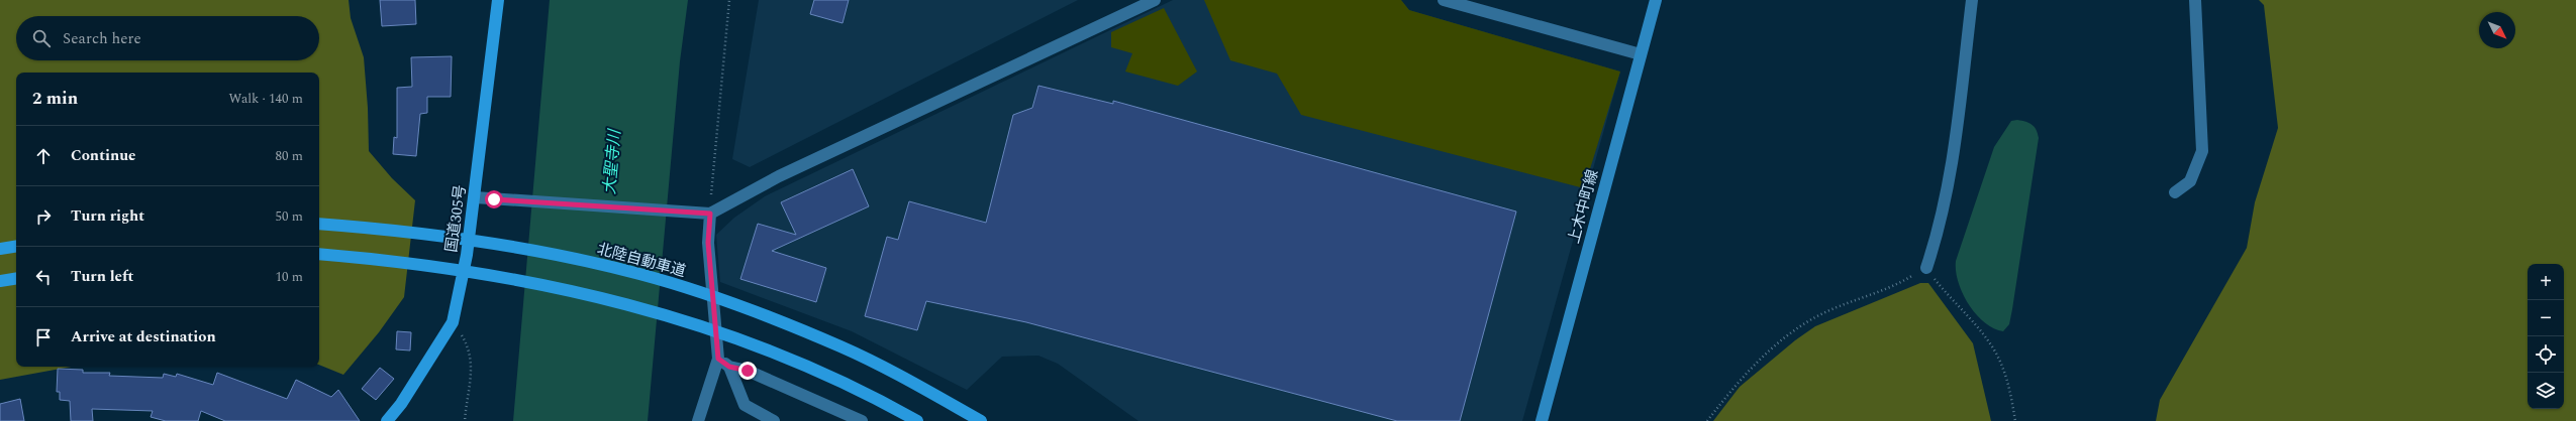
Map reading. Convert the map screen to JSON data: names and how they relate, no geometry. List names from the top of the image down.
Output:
{
  "streets": {
    "highway": ["国道305号", "北陸自動車道"],
    "main road": ["上木中町線"]
  },
  "water": ["大聖寺川"],
  "north": "bottom right",
  "page": {
    "search": "Search here",
    "heading": ["2 min", "Walk · 140 m"],
    "list": [
      ["Continue", "80 m"],
      ["Turn right", "50 m"],
      ["Turn left", "10 m"],
      "Arrive at destination"
    ],
    "map_buttons": ["+", "−"]
  }
}
